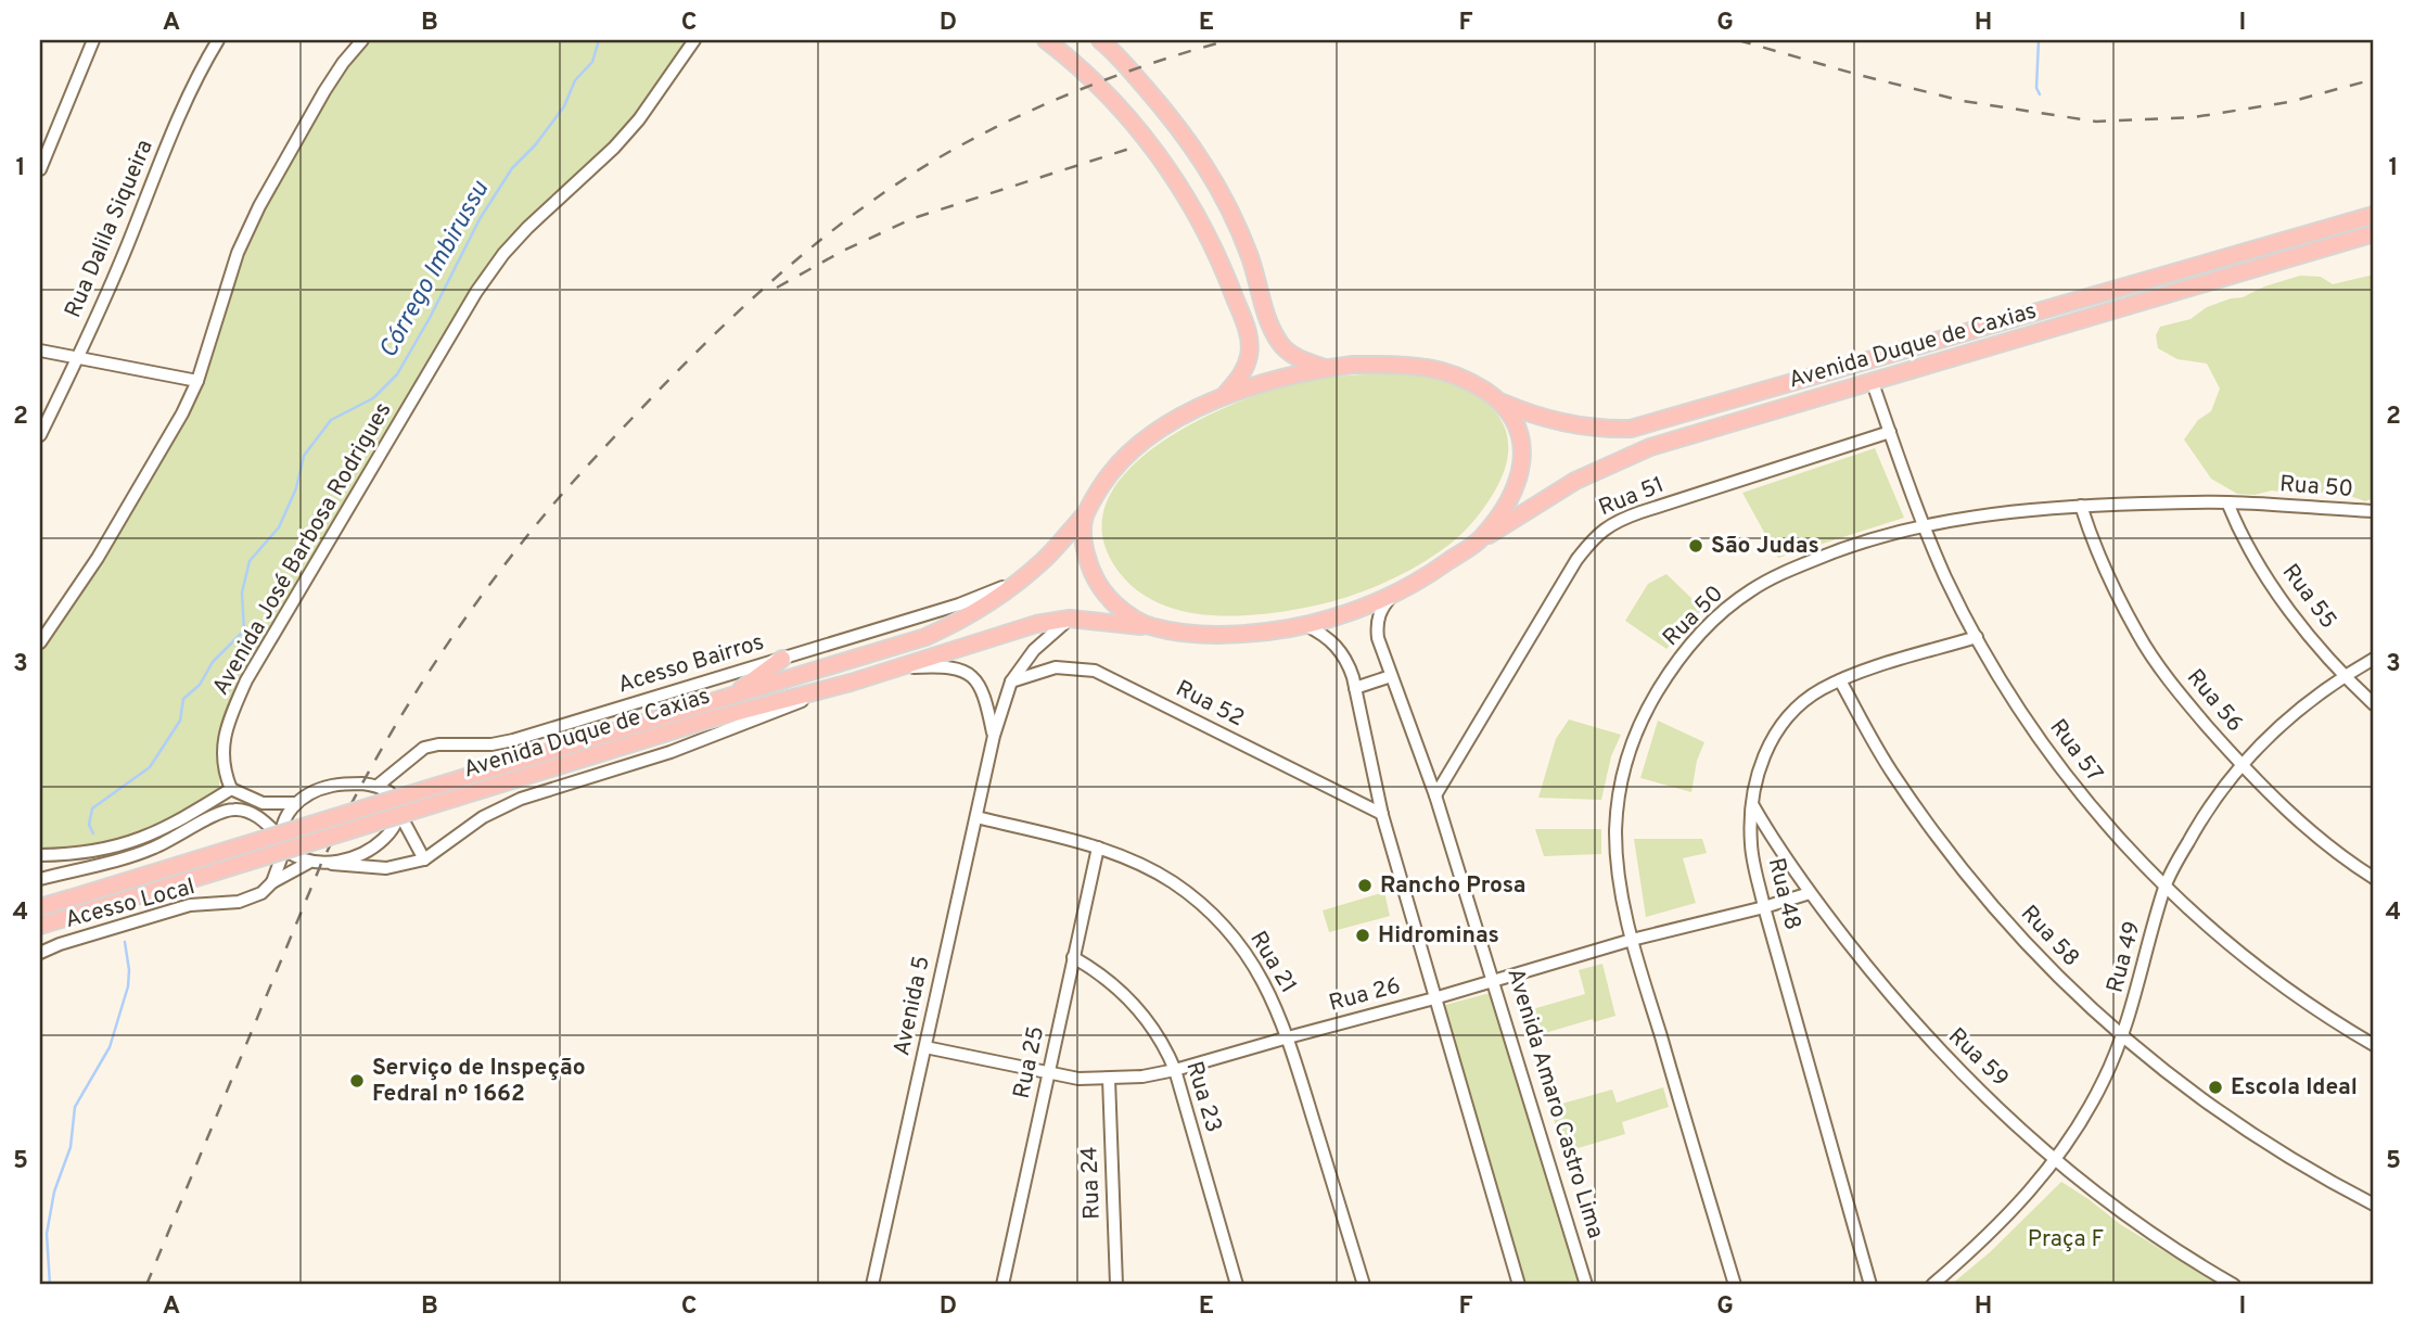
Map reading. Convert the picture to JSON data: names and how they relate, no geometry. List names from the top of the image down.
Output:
{
  "streets": {
    "main road": ["Avenida Duque de Caxias"],
    "street": [
      "Rua Dalila Siqueira",
      "Rua 50",
      "Rua 51",
      "Avenida José Barbosa Rodrigues",
      "Rua 55",
      "Acesso Bairros",
      "Rua 56",
      "Rua 52",
      "Rua 57",
      "Rua 48",
      "Acesso Local",
      "Rua 58",
      "Rua 49",
      "Rua 21",
      "Rua 26",
      "Avenida 5",
      "Rua 59",
      "Rua 25",
      "Rua 23",
      "Avenida Amaro Castro Lima",
      "Rua 24"
    ]
  },
  "crossings": [
    ["Avenida Duque de Caxias", "Acesso Bairros"],
    ["Avenida Duque de Caxias", "Rua 57"],
    ["Avenida Duque de Caxias", "Avenida 5"],
    ["Avenida Duque de Caxias", "Avenida Amaro Castro Lima"],
    ["Rua 50", "Rua 55"],
    ["Rua 50", "Rua 56"],
    ["Rua 50", "Rua 57"],
    ["Rua 50", "Rua 26"],
    ["Rua 51", "Rua 57"],
    ["Rua 51", "Avenida Amaro Castro Lima"],
    ["Rua 55", "Rua 49"],
    ["Acesso Bairros", "Acesso Local"],
    ["Rua 56", "Rua 49"],
    ["Rua 52", "Avenida 5"],
    ["Rua 57", "Rua 48"],
    ["Rua 57", "Rua 49"],
    ["Rua 48", "Rua 58"],
    ["Rua 48", "Rua 26"],
    ["Rua 48", "Rua 59"],
    ["Rua 58", "Rua 49"],
    ["Rua 49", "Rua 59"],
    ["Rua 21", "Rua 26"],
    ["Rua 21", "Avenida 5"],
    ["Rua 21", "Rua 25"],
    ["Rua 26", "Avenida 5"],
    ["Rua 26", "Rua 59"],
    ["Rua 26", "Rua 25"],
    ["Rua 26", "Rua 23"],
    ["Rua 26", "Avenida Amaro Castro Lima"],
    ["Rua 26", "Rua 24"],
    ["Rua 25", "Rua 23"]
  ],
  "water": ["Córrego Imbirussu"],
  "parks": ["Praça F"],
  "places": [
    "São Judas",
    "Rancho Prosa",
    "Hidrominas",
    "Serviço de Inspeção Fedral nº 1662",
    "Escola Ideal"
  ],
  "grid": {
    "columns": [
      "A",
      "B",
      "C",
      "D",
      "E",
      "F",
      "G",
      "H",
      "I"
    ],
    "rows": [
      "1",
      "2",
      "3",
      "4",
      "5"
    ]
  }
}
